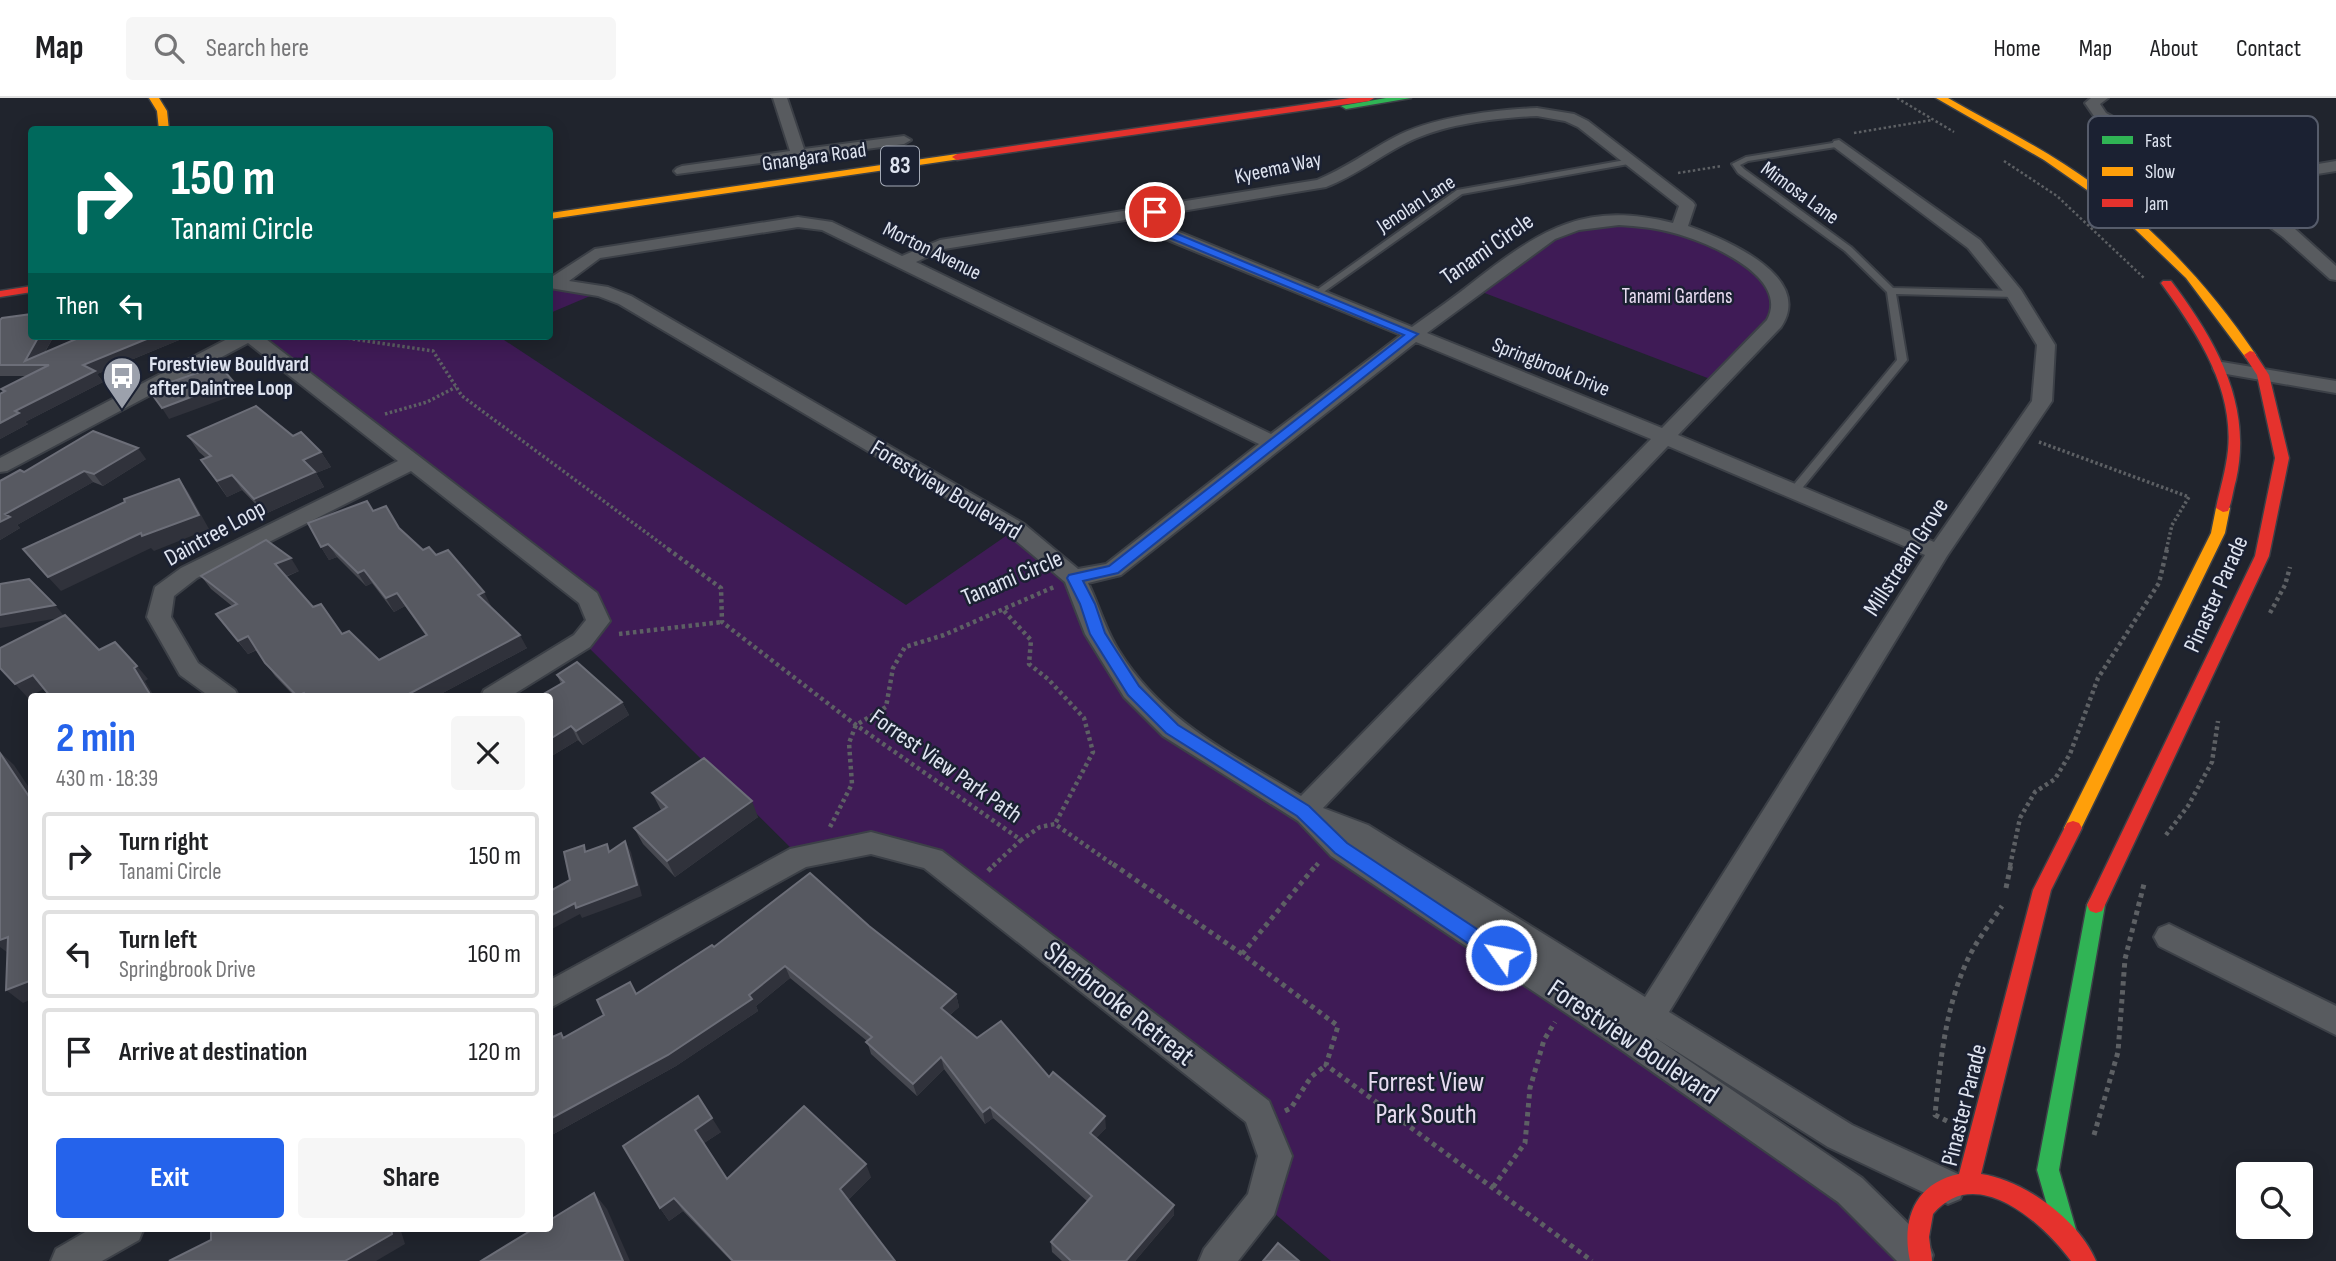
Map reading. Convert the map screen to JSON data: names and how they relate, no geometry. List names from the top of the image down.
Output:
{
  "streets": {
    "main road": ["Gnangara Road", "83", "Pinaster Parade"],
    "street": [
      "Kyeema Way",
      "Tanami Circle",
      "Morton Avenue",
      "Springbrook Drive",
      "Forestview Boulevard",
      "Daintree Loop",
      "Millstream Grove",
      "Sherbrooke Retreat"
    ],
    "lane": ["Mimosa Lane", "Jenolan Lane"],
    "path": ["Forrest View Park Path"]
  },
  "crossings": [
    ["Kyeema Way", "Jenolan Lane"],
    ["Kyeema Way", "Tanami Circle"],
    ["Kyeema Way", "Morton Avenue"],
    ["Kyeema Way", "Springbrook Drive"],
    ["Mimosa Lane", "Millstream Grove"],
    ["Jenolan Lane", "Springbrook Drive"],
    ["Tanami Circle", "Morton Avenue"],
    ["Tanami Circle", "Springbrook Drive"],
    ["Tanami Circle", "Forestview Boulevard"],
    ["Tanami Circle", "Forrest View Park Path"],
    ["Springbrook Drive", "Millstream Grove"],
    ["Forestview Boulevard", "Millstream Grove"],
    ["Forestview Boulevard", "Pinaster Parade"]
  ],
  "parks": ["Tanami Gardens", "Forrest View Park South"],
  "places": {
    "bus stop": ["Forestview Bouldvard after Daintree Loop"]
  },
  "legend": ["Fast", "Slow", "Jam"],
  "page": {
    "header": "Map",
    "search": "Search here",
    "nav": [
      "Home",
      "Map",
      "About",
      "Contact"
    ],
    "turn": ["150 m", "Tanami Circle"],
    "then": "Then",
    "heading": ["2 min", "430 m · 18:39"],
    "list": [
      {
        "name": "Turn right",
        "note": "Tanami Circle",
        "value": "150 m"
      },
      {
        "name": "Turn left",
        "note": "Springbrook Drive",
        "value": "160 m"
      },
      {
        "name": "Arrive at destination",
        "value": "120 m"
      }
    ],
    "buttons": ["Exit", "Share"]
  }
}
